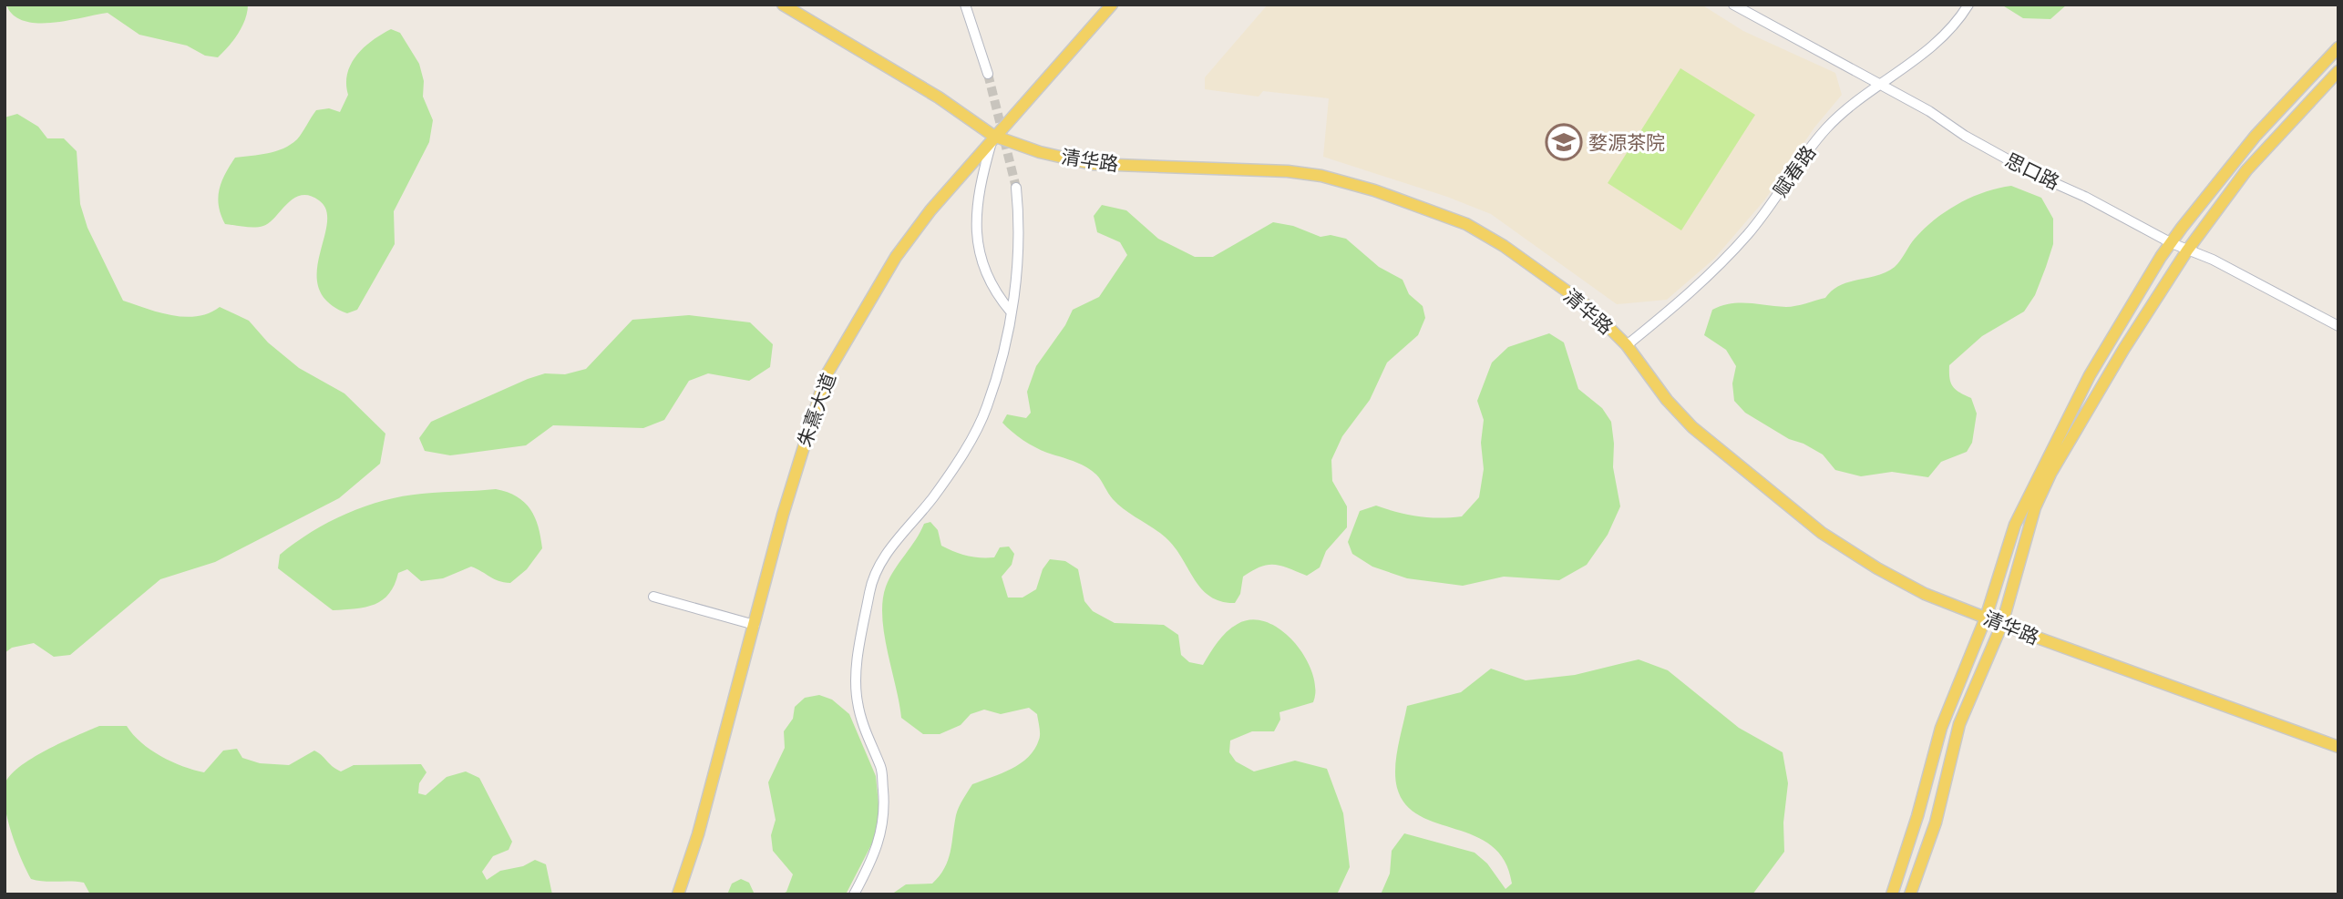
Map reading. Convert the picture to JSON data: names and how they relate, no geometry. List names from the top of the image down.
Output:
{
  "streets": {
    "main road": ["清华路", "朱熹大道"],
    "street": ["赋春路", "思口路"]
  },
  "crossings": [
    ["清华路", "赋春路"],
    ["清华路", "朱熹大道"],
    ["赋春路", "思口路"]
  ],
  "places": {
    "school or university": ["婺源茶院"]
  }
}
